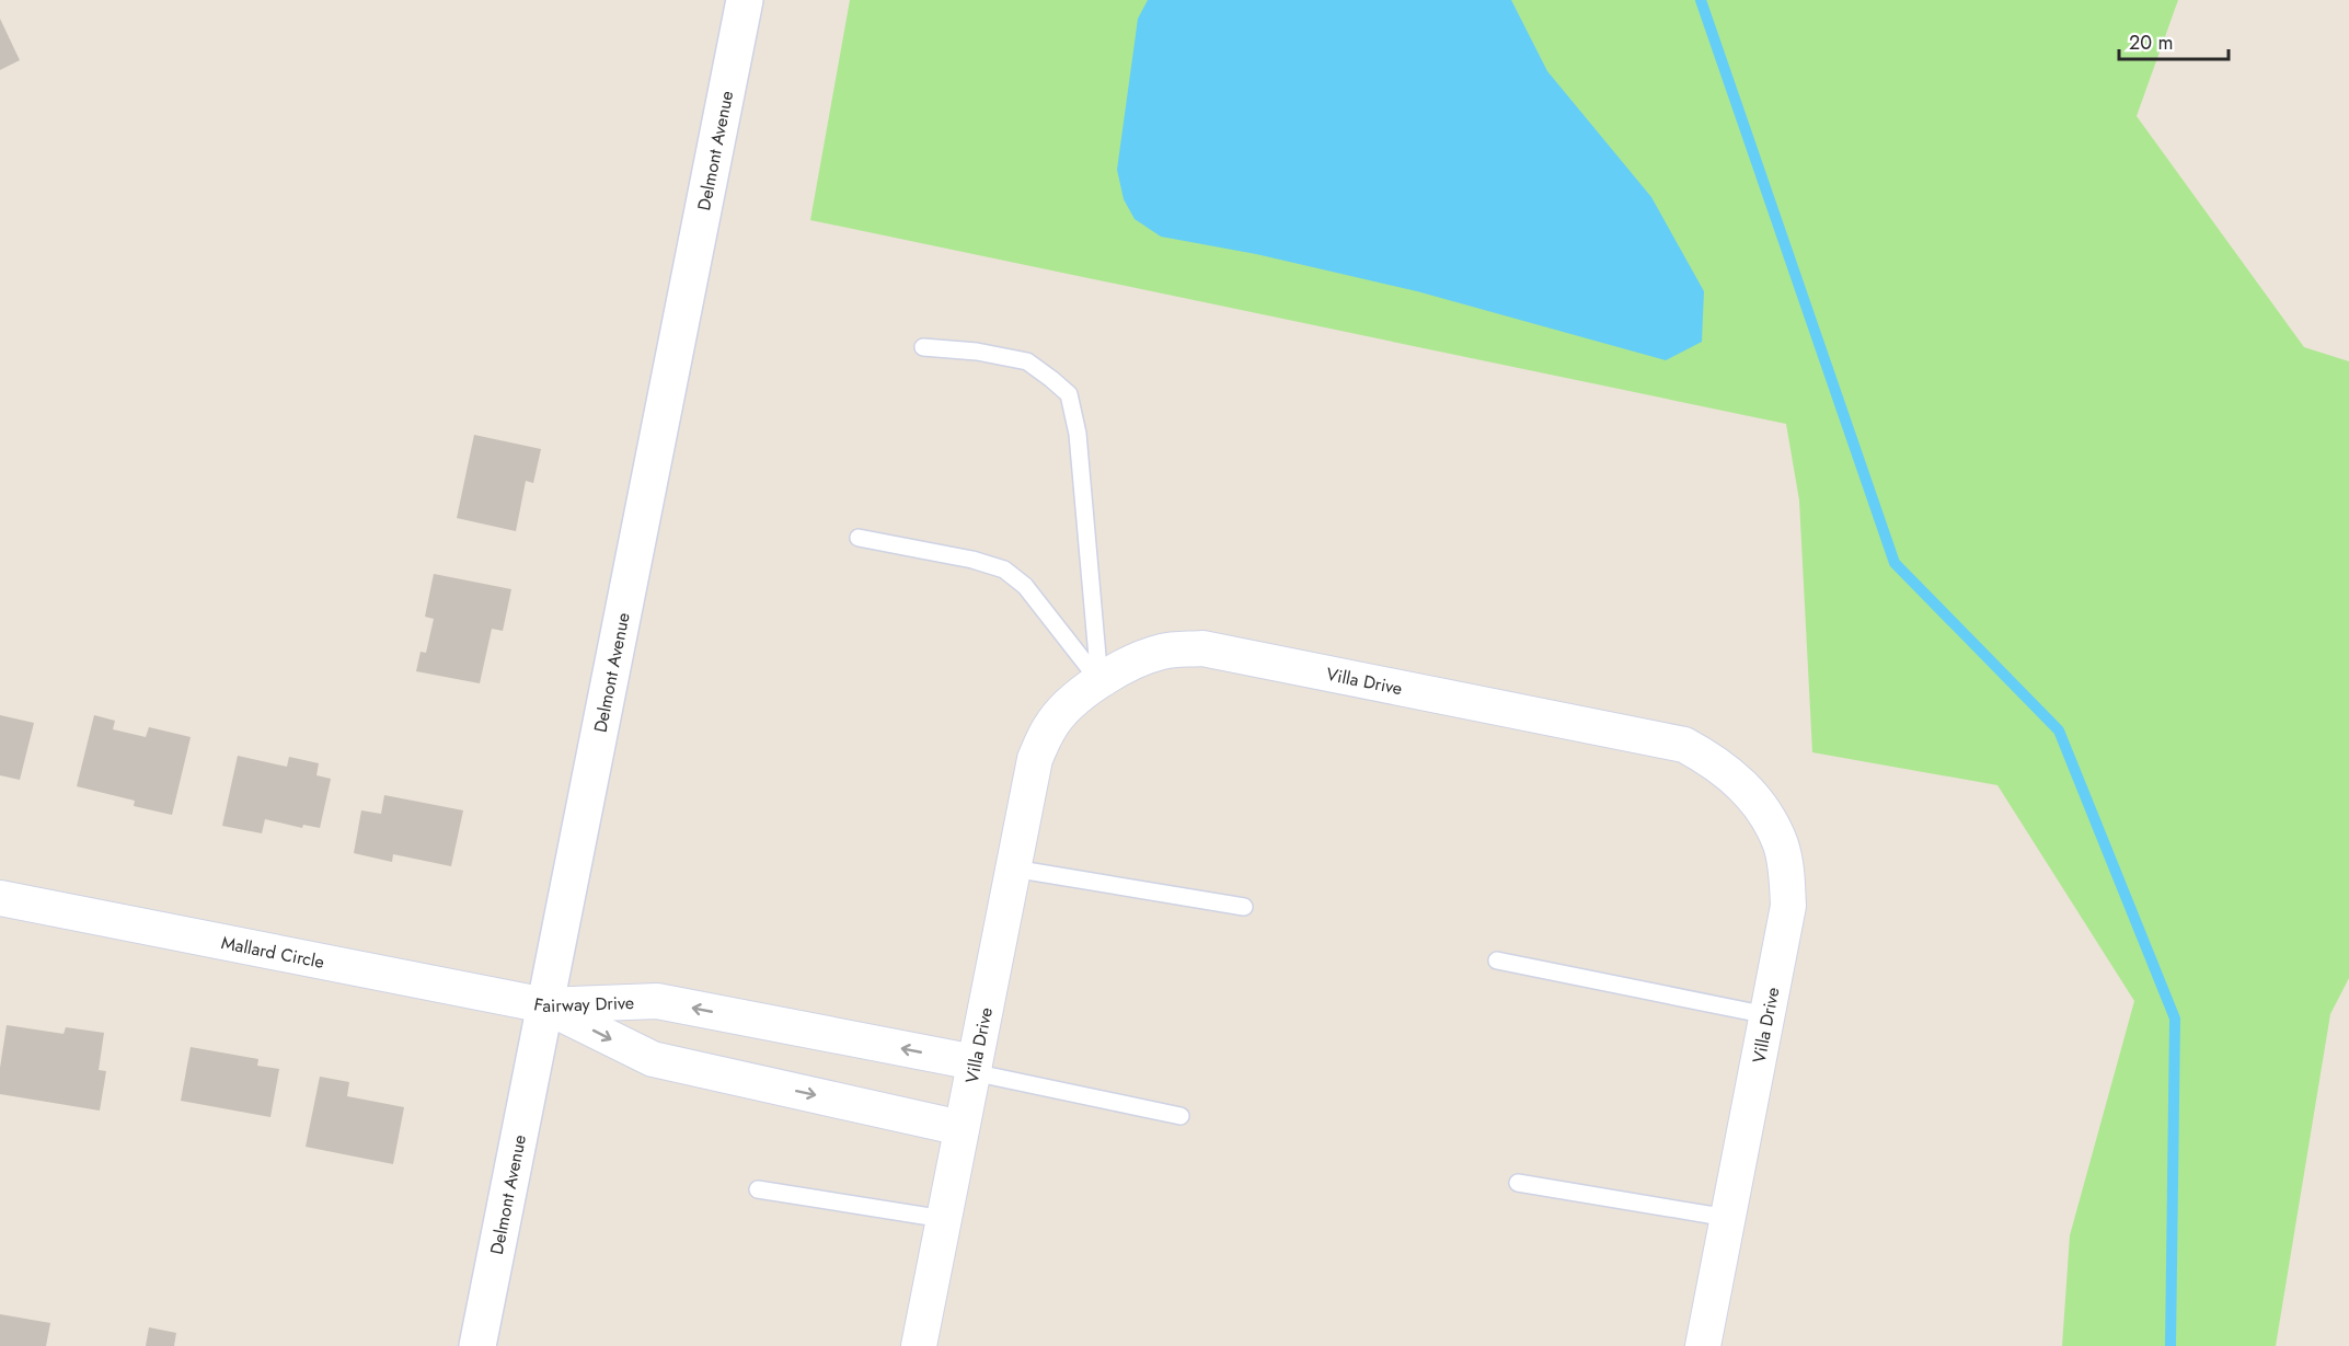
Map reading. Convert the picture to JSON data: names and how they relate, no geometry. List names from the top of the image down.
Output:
{
  "streets": {
    "street": [
      "Delmont Avenue",
      "Villa Drive",
      "Mallard Circle",
      "Fairway Drive"
    ]
  },
  "crossings": [
    ["Delmont Avenue", "Mallard Circle"],
    ["Delmont Avenue", "Fairway Drive"],
    ["Villa Drive", "Fairway Drive"],
    ["Mallard Circle", "Fairway Drive"]
  ],
  "scale_bar": "20 m"
}
